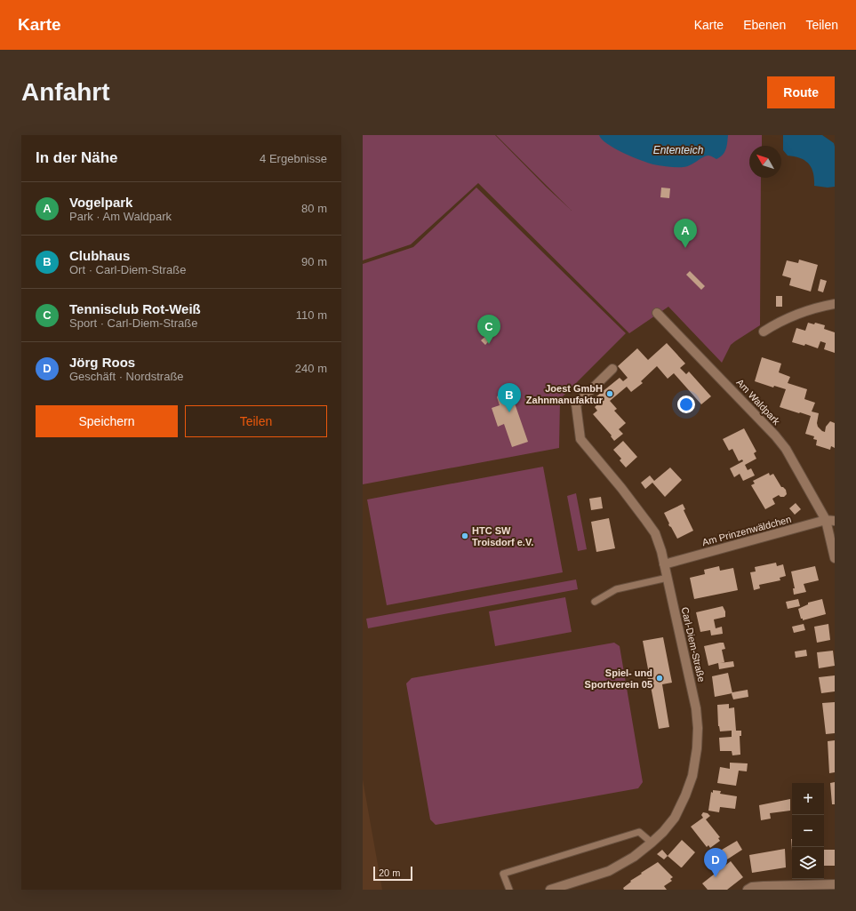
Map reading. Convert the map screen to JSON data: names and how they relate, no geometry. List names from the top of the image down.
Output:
{
  "streets": {
    "street": ["Am Waldpark", "Am Prinzenwäldchen", "Carl-Diem-Straße"]
  },
  "crossings": [
    ["Am Waldpark", "Am Prinzenwäldchen"],
    ["Am Prinzenwäldchen", "Carl-Diem-Straße"]
  ],
  "water": ["Ententeich"],
  "places": ["Joest GmbH Zahnmanufaktur", "HTC SW Troisdorf e.V.", "Spiel- und Sportverein 05"],
  "scale_bar": "20 m",
  "north": "top left",
  "page": {
    "header": "Karte",
    "nav": ["Karte", "Ebenen", "Teilen"],
    "buttons": [
      "Route",
      ["Speichern", "Teilen"]
    ],
    "title": "Anfahrt",
    "heading": ["In der Nähe", "4 Ergebnisse"],
    "list": [
      {
        "mark": "A",
        "name": "Vogelpark",
        "note": "Park · Am Waldpark",
        "value": "80 m"
      },
      {
        "mark": "B",
        "name": "Clubhaus",
        "note": "Ort · Carl-Diem-Straße",
        "value": "90 m"
      },
      {
        "mark": "C",
        "name": "Tennisclub Rot-Weiß",
        "note": "Sport · Carl-Diem-Straße",
        "value": "110 m"
      },
      {
        "mark": "D",
        "name": "Jörg Roos",
        "note": "Geschäft · Nordstraße",
        "value": "240 m"
      }
    ],
    "pins": [
      "A",
      "C",
      "B",
      "D"
    ],
    "map_buttons": ["+", "−"],
    "scale": "20 m"
  }
}
